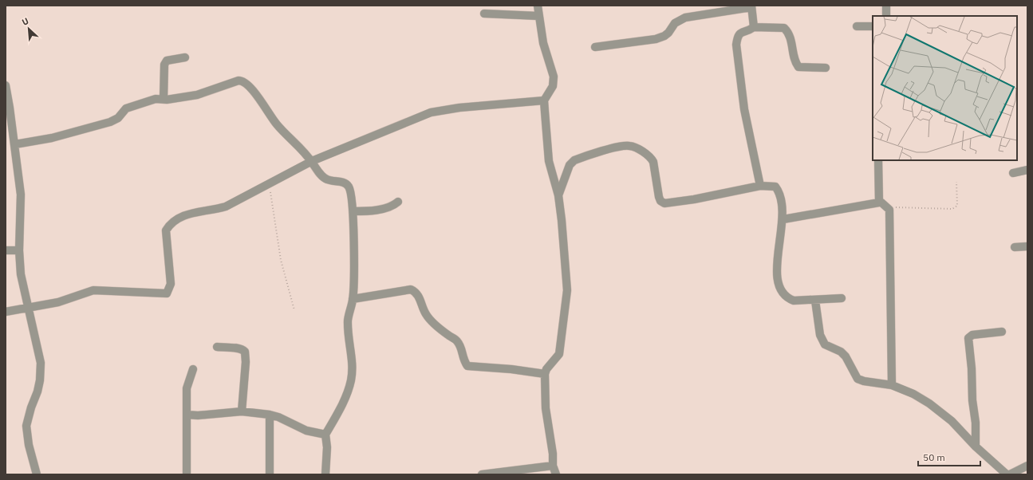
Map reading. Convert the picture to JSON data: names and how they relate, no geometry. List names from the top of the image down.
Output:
{
  "scale_bar": "50 m",
  "north": "top left"
}
